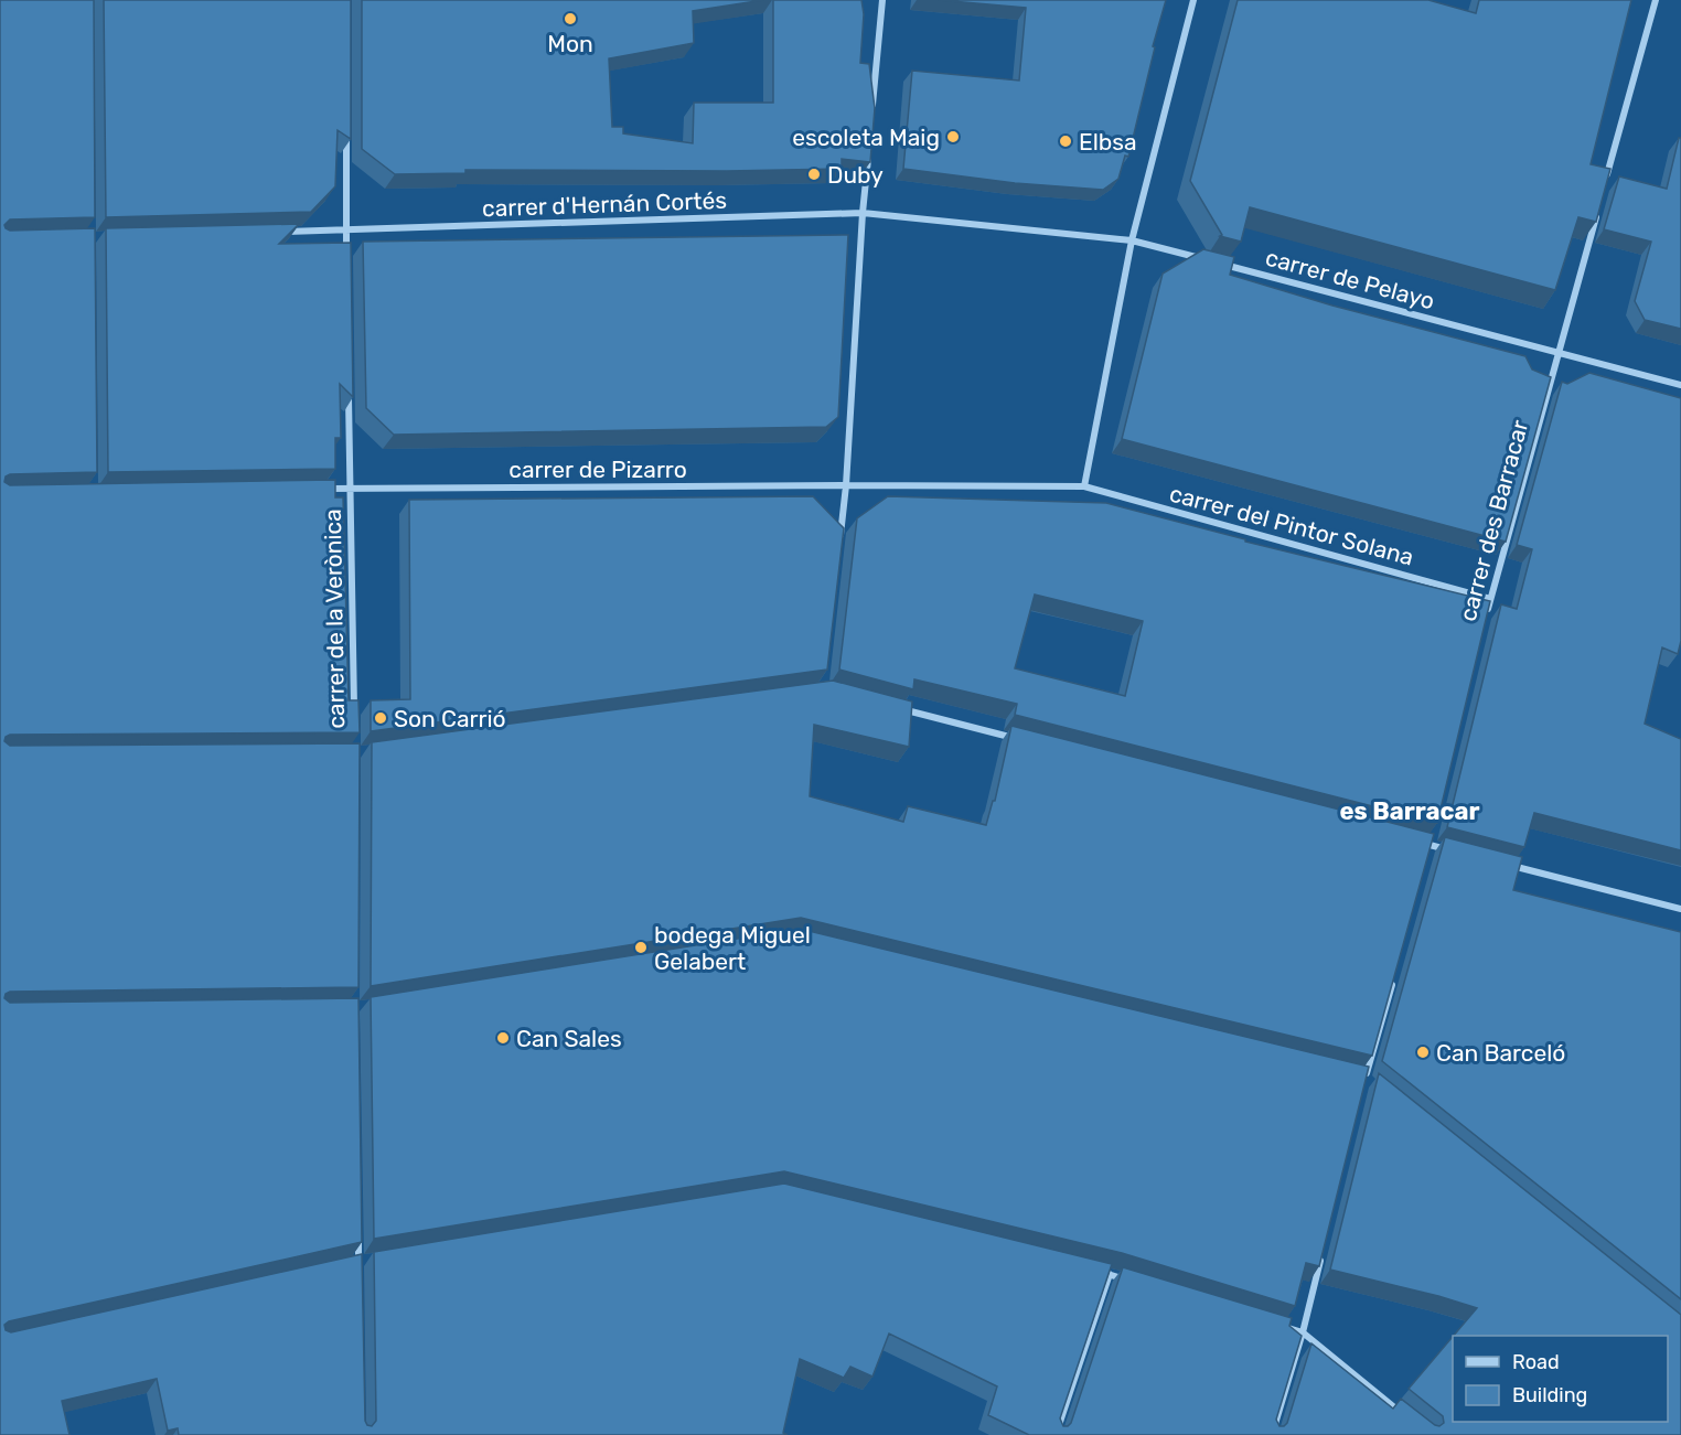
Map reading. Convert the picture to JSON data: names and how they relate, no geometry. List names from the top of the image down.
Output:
{
  "streets": {
    "street": [
      "carrer d'Hernán Cortés",
      "carrer de Pelayo",
      "carrer de Pizarro",
      "carrer des Barracar",
      "carrer del Pintor Solana",
      "carrer de la Verònica"
    ]
  },
  "crossings": [
    ["carrer de Pelayo", "carrer des Barracar"],
    ["carrer de Pizarro", "carrer del Pintor Solana"],
    ["carrer de Pizarro", "carrer de la Verònica"],
    ["carrer des Barracar", "carrer del Pintor Solana"]
  ],
  "districts": ["es Barracar"],
  "places": [
    "Mon",
    "escoleta Maig",
    "Elbsa",
    "Duby",
    "Son Carrió",
    "bodega Miguel Gelabert",
    "Can Sales",
    "Can Barceló"
  ],
  "legend": ["Road", "Building"]
}
